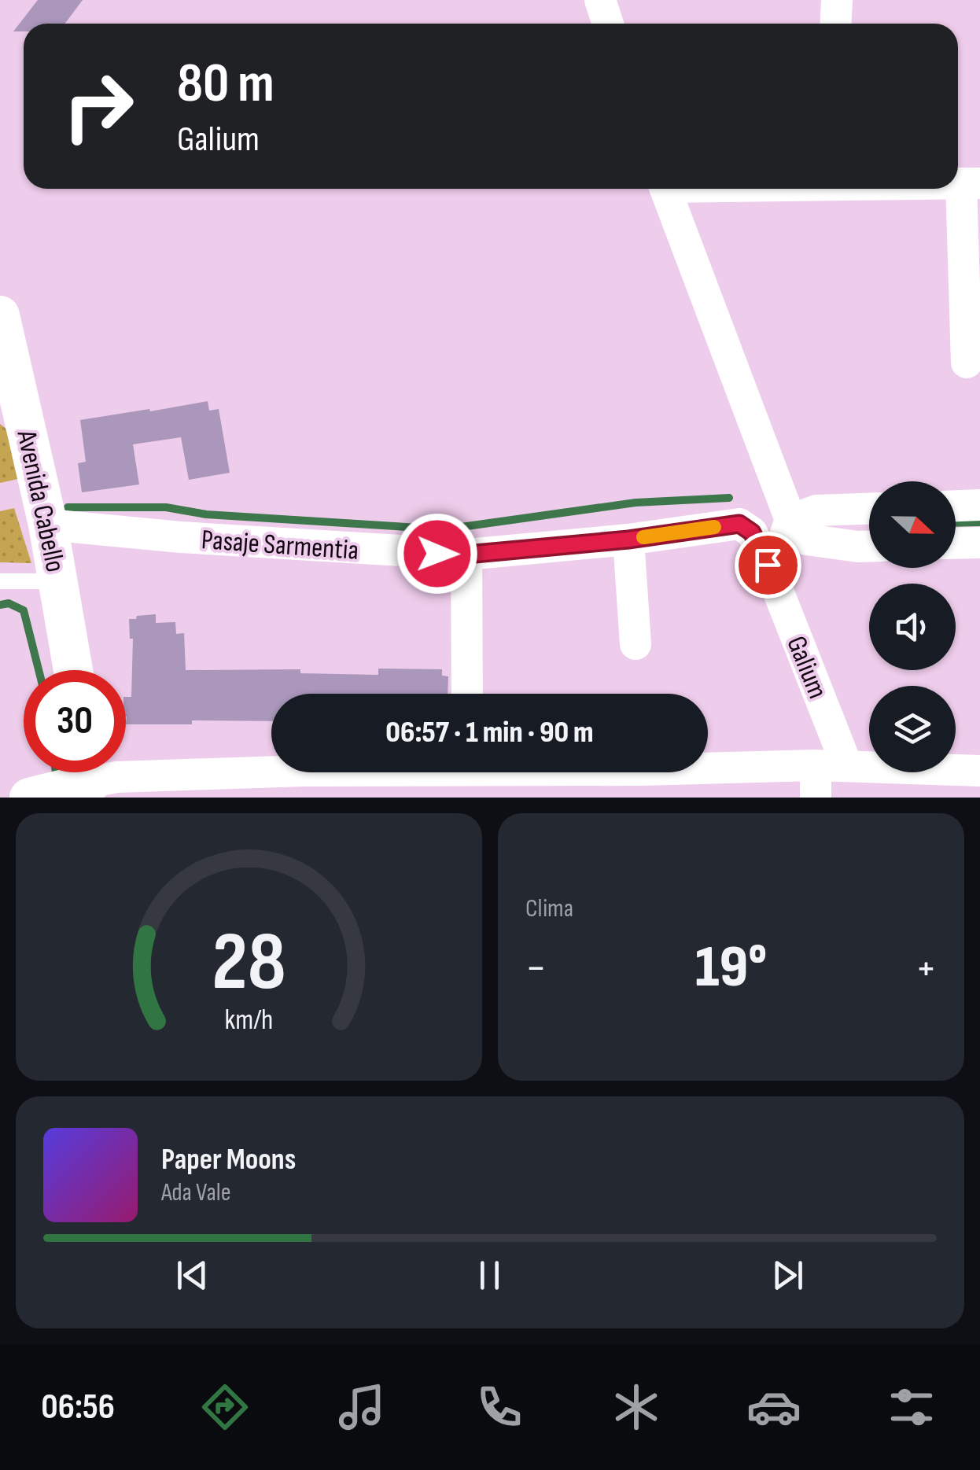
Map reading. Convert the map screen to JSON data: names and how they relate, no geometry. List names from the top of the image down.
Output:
{
  "streets": {
    "street": ["Avenida Cabello", "Pasaje Sarmentia", "Galium"]
  },
  "crossings": [
    ["Avenida Cabello", "Pasaje Sarmentia"],
    ["Pasaje Sarmentia", "Galium"]
  ],
  "north": "right",
  "page": {
    "turn": ["80 m", "Galium"],
    "limit": "30",
    "trip": "06:57 · 1 min · 90 m",
    "tile": "Clima",
    "heat": ["−", "19°", "+"],
    "song": ["Paper Moons", "Ada Vale"],
    "tabs": "06:56",
    "gauge": ["28", "km/h"]
  }
}
